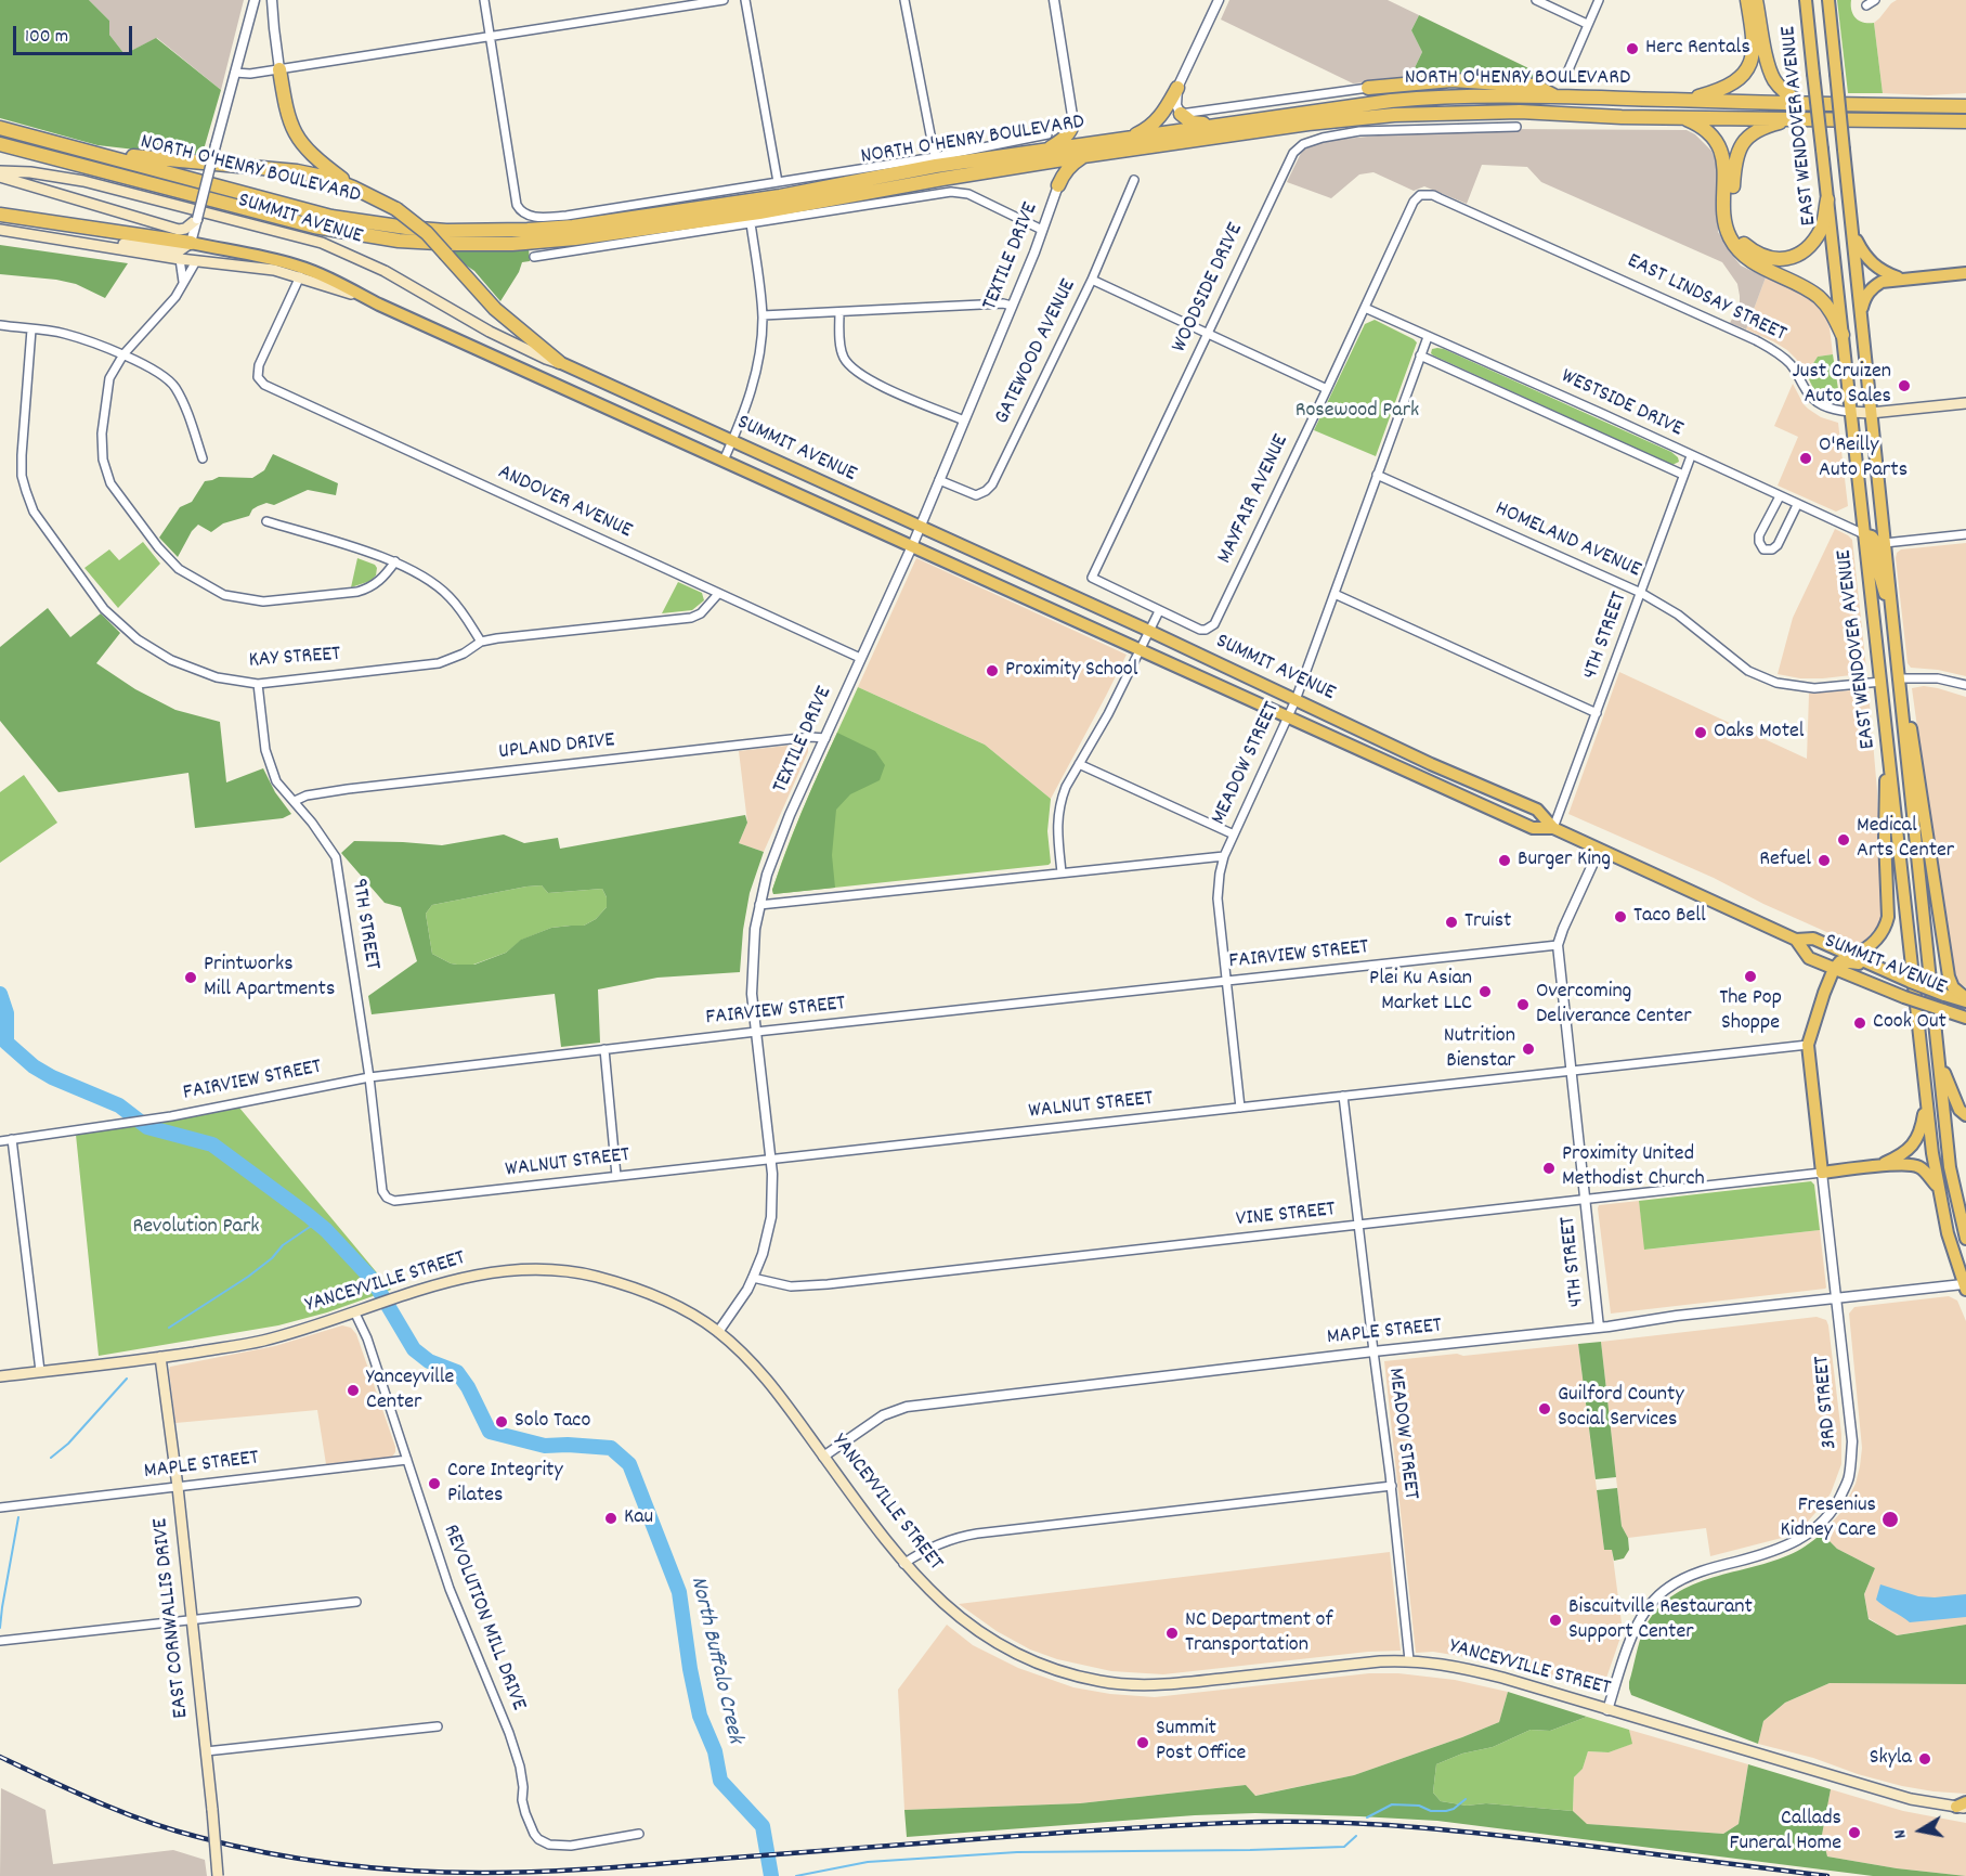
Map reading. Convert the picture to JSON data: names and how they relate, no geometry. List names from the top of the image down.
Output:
{
  "streets": {
    "highway": ["NORTH O'HENRY BOULEVARD"],
    "main road": [
      "EAST WENDOVER AVENUE",
      "SUMMIT AVENUE",
      "EAST LINDSAY STREET",
      "YANCEYVILLE STREET",
      "3RD STREET",
      "EAST CORNWALLIS DRIVE"
    ],
    "street": [
      "TEXTILE DRIVE",
      "WOODSIDE DRIVE",
      "GATEWOOD AVENUE",
      "WESTSIDE DRIVE",
      "MAYFAIR AVENUE",
      "ANDOVER AVENUE",
      "HOMELAND AVENUE",
      "4TH STREET",
      "KAY STREET",
      "UPLAND DRIVE",
      "MEADOW STREET",
      "9TH STREET",
      "FAIRVIEW STREET",
      "WALNUT STREET",
      "VINE STREET",
      "MAPLE STREET",
      "REVOLUTION MILL DRIVE"
    ]
  },
  "crossings": [
    ["EAST WENDOVER AVENUE", "EAST LINDSAY STREET"],
    ["EAST WENDOVER AVENUE", "WESTSIDE DRIVE"],
    ["EAST WENDOVER AVENUE", "HOMELAND AVENUE"],
    ["EAST WENDOVER AVENUE", "MAPLE STREET"],
    ["SUMMIT AVENUE", "TEXTILE DRIVE"],
    ["SUMMIT AVENUE", "ANDOVER AVENUE"],
    ["SUMMIT AVENUE", "4TH STREET"],
    ["SUMMIT AVENUE", "MEADOW STREET"],
    ["SUMMIT AVENUE", "3RD STREET"],
    ["TEXTILE DRIVE", "GATEWOOD AVENUE"],
    ["TEXTILE DRIVE", "ANDOVER AVENUE"],
    ["TEXTILE DRIVE", "UPLAND DRIVE"],
    ["TEXTILE DRIVE", "FAIRVIEW STREET"],
    ["TEXTILE DRIVE", "WALNUT STREET"],
    ["TEXTILE DRIVE", "VINE STREET"],
    ["TEXTILE DRIVE", "YANCEYVILLE STREET"],
    ["WOODSIDE DRIVE", "MAYFAIR AVENUE"],
    ["EAST LINDSAY STREET", "MAYFAIR AVENUE"],
    ["WESTSIDE DRIVE", "MAYFAIR AVENUE"],
    ["WESTSIDE DRIVE", "4TH STREET"],
    ["WESTSIDE DRIVE", "MEADOW STREET"],
    ["ANDOVER AVENUE", "KAY STREET"],
    ["HOMELAND AVENUE", "4TH STREET"],
    ["HOMELAND AVENUE", "MEADOW STREET"],
    ["4TH STREET", "FAIRVIEW STREET"],
    ["4TH STREET", "WALNUT STREET"],
    ["4TH STREET", "VINE STREET"],
    ["4TH STREET", "MAPLE STREET"],
    ["KAY STREET", "9TH STREET"],
    ["UPLAND DRIVE", "9TH STREET"],
    ["MEADOW STREET", "FAIRVIEW STREET"],
    ["MEADOW STREET", "WALNUT STREET"],
    ["MEADOW STREET", "VINE STREET"],
    ["MEADOW STREET", "YANCEYVILLE STREET"],
    ["MEADOW STREET", "MAPLE STREET"],
    ["9TH STREET", "FAIRVIEW STREET"],
    ["9TH STREET", "WALNUT STREET"],
    ["WALNUT STREET", "3RD STREET"],
    ["VINE STREET", "3RD STREET"],
    ["YANCEYVILLE STREET", "MAPLE STREET"],
    ["YANCEYVILLE STREET", "3RD STREET"],
    ["YANCEYVILLE STREET", "EAST CORNWALLIS DRIVE"],
    ["YANCEYVILLE STREET", "REVOLUTION MILL DRIVE"],
    ["MAPLE STREET", "3RD STREET"],
    ["MAPLE STREET", "EAST CORNWALLIS DRIVE"],
    ["MAPLE STREET", "REVOLUTION MILL DRIVE"]
  ],
  "water": ["North Buffalo Creek"],
  "parks": ["Rosewood Park", "Revolution Park"],
  "places": [
    "Herc Rentals",
    "Just Cruizen Auto Sales",
    "O'Reilly Auto Parts",
    "Proximity School",
    "Oaks Motel",
    "Medical Arts Center",
    "Burger King",
    "Refuel",
    "Taco Bell",
    "Truist",
    "The Pop Shoppe",
    "Printworks Mill Apartments",
    "Plei Ku Asian Market LLC",
    "Overcoming Deliverance Center",
    "Cook Out",
    "Nutrition Bienstar",
    "Proximity United Methodist Church",
    "Yanceyville Center",
    "Guilford County Social Services",
    "Solo Taco",
    "Core Integrity Pilates",
    "Kau",
    "Fresenius Kidney Care",
    "Biscuitville Restaurant Support Center",
    "NC Department of Transportation",
    "Summit Post Office",
    "Skyla",
    "Callads Funeral Home"
  ],
  "scale_bar": "100 m",
  "north": "left"
}
